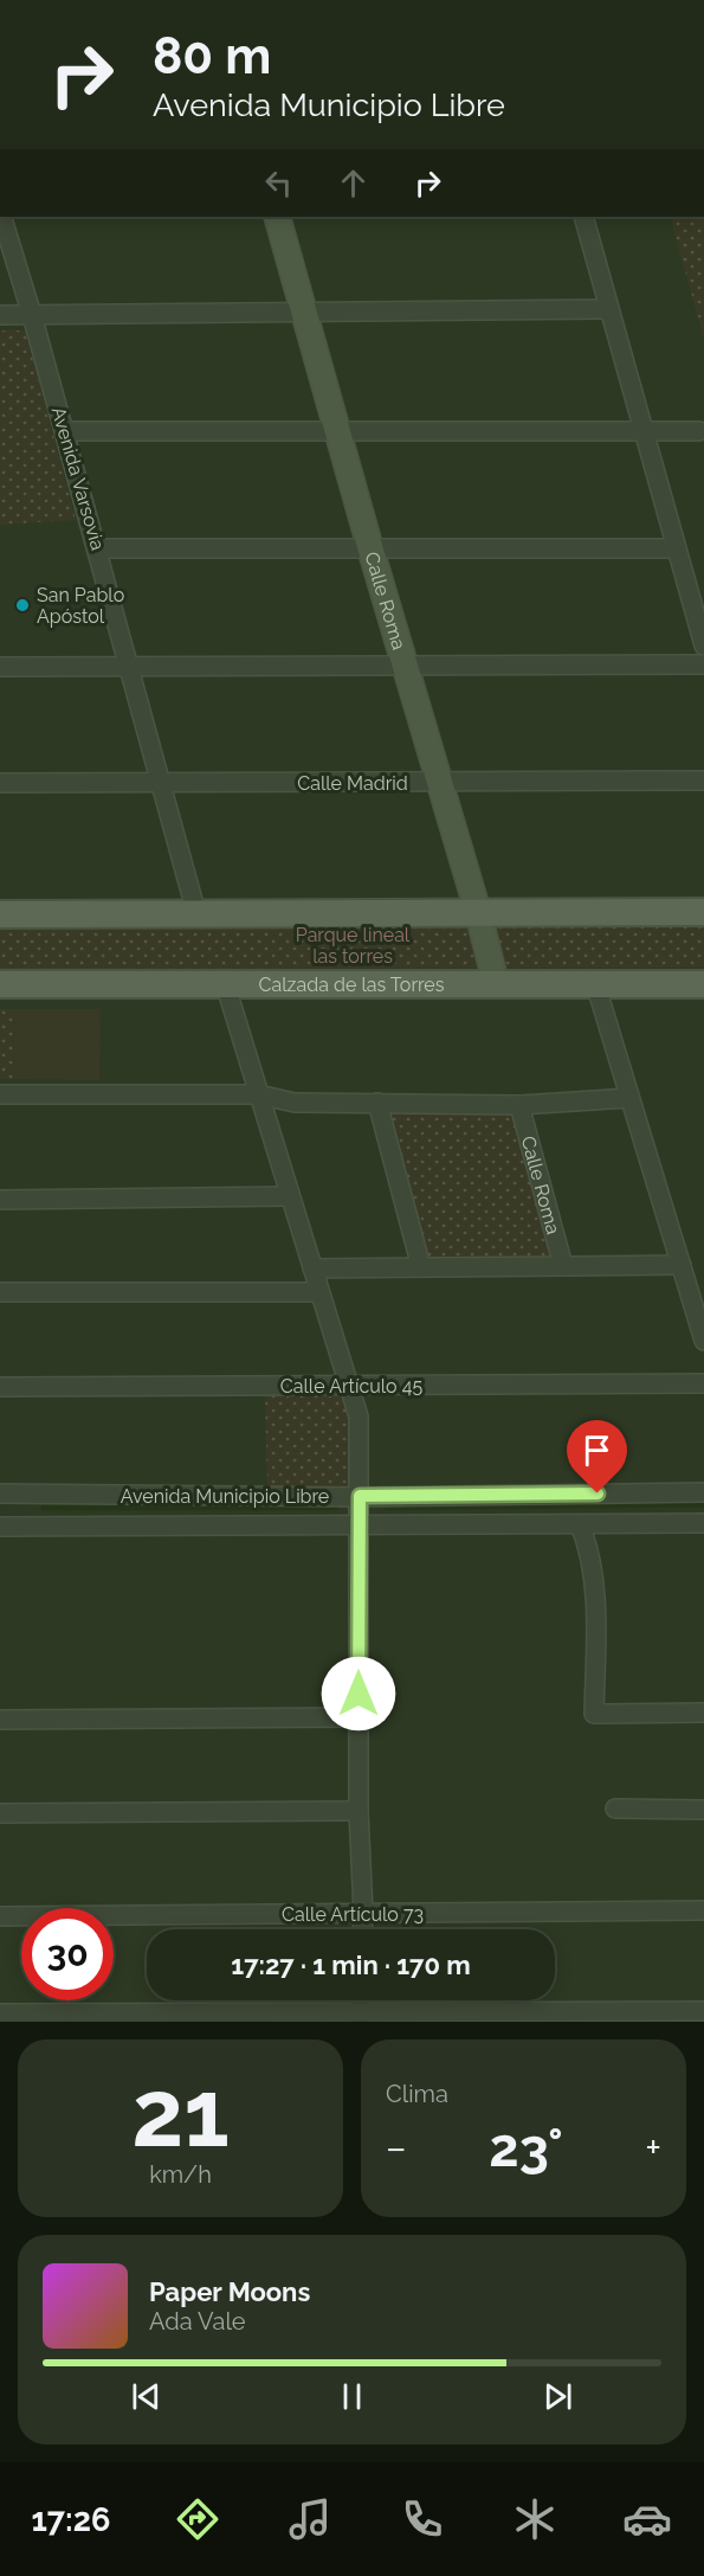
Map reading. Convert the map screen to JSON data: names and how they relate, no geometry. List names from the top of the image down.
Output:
{
  "streets": {
    "main road": ["Calzada de las Torres"],
    "street": [
      "Avenida Varsovia",
      "Calle Roma",
      "Calle Madrid",
      "Calle Artículo 45",
      "Avenida Municipio Libre",
      "Calle Artículo 73"
    ]
  },
  "crossings": [
    ["Avenida Varsovia", "Calle Madrid"],
    ["Calle Roma", "Calle Madrid"],
    ["Calle Roma", "Calzada de las Torres"]
  ],
  "parks": ["Parque lineal las torres"],
  "places": ["San Pablo Apóstol"],
  "page": {
    "turn": ["80 m", "Avenida Municipio Libre"],
    "limit": "30",
    "trip": "17:27 · 1 min · 170 m",
    "tile": [
      ["21", "km/h"],
      "Clima"
    ],
    "heat": ["−", "23°", "+"],
    "song": ["Paper Moons", "Ada Vale"],
    "tabs": "17:26"
  }
}
